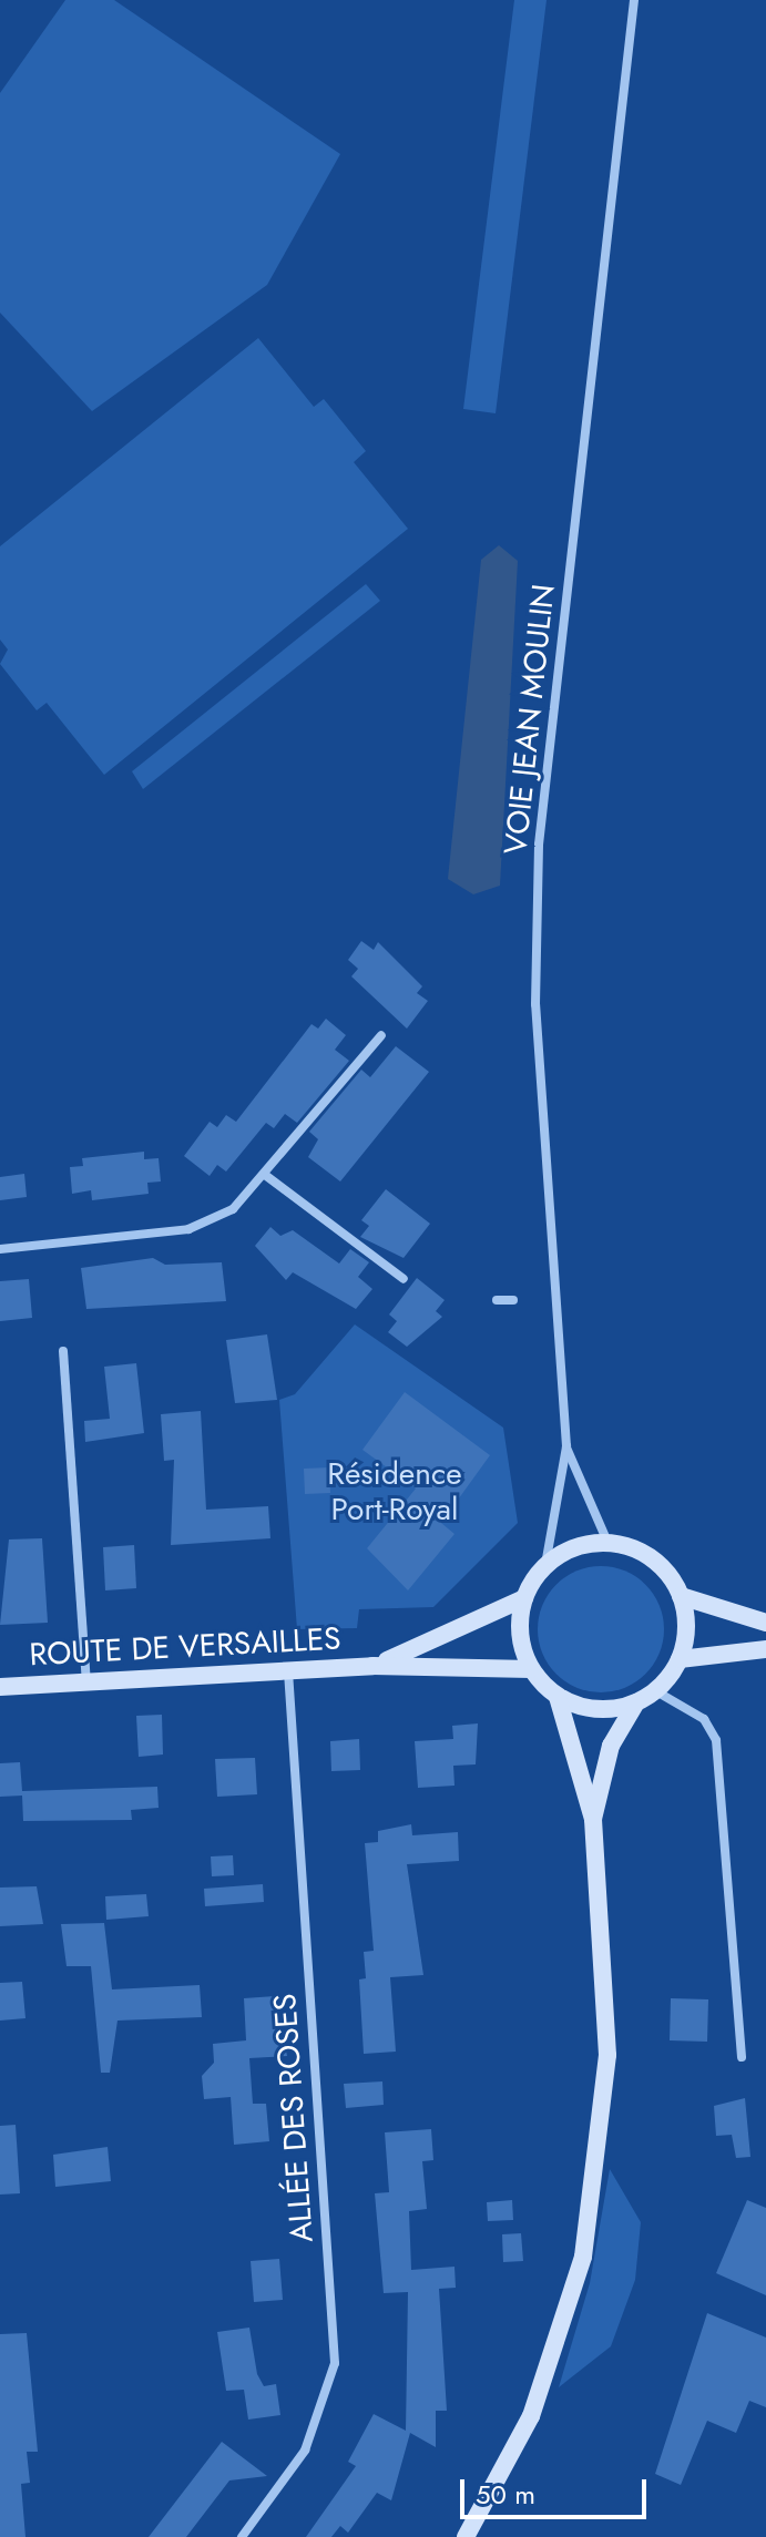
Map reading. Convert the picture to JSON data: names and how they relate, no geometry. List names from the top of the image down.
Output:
{
  "streets": {
    "main road": ["ROUTE DE VERSAILLES"],
    "street": ["VOIE JEAN MOULIN", "ALLÉE DES ROSES"]
  },
  "crossings": [
    ["VOIE JEAN MOULIN", "ROUTE DE VERSAILLES"],
    ["ROUTE DE VERSAILLES", "ALLÉE DES ROSES"]
  ],
  "parks": ["Résidence Port-Royal"],
  "scale_bar": "50 m"
}
